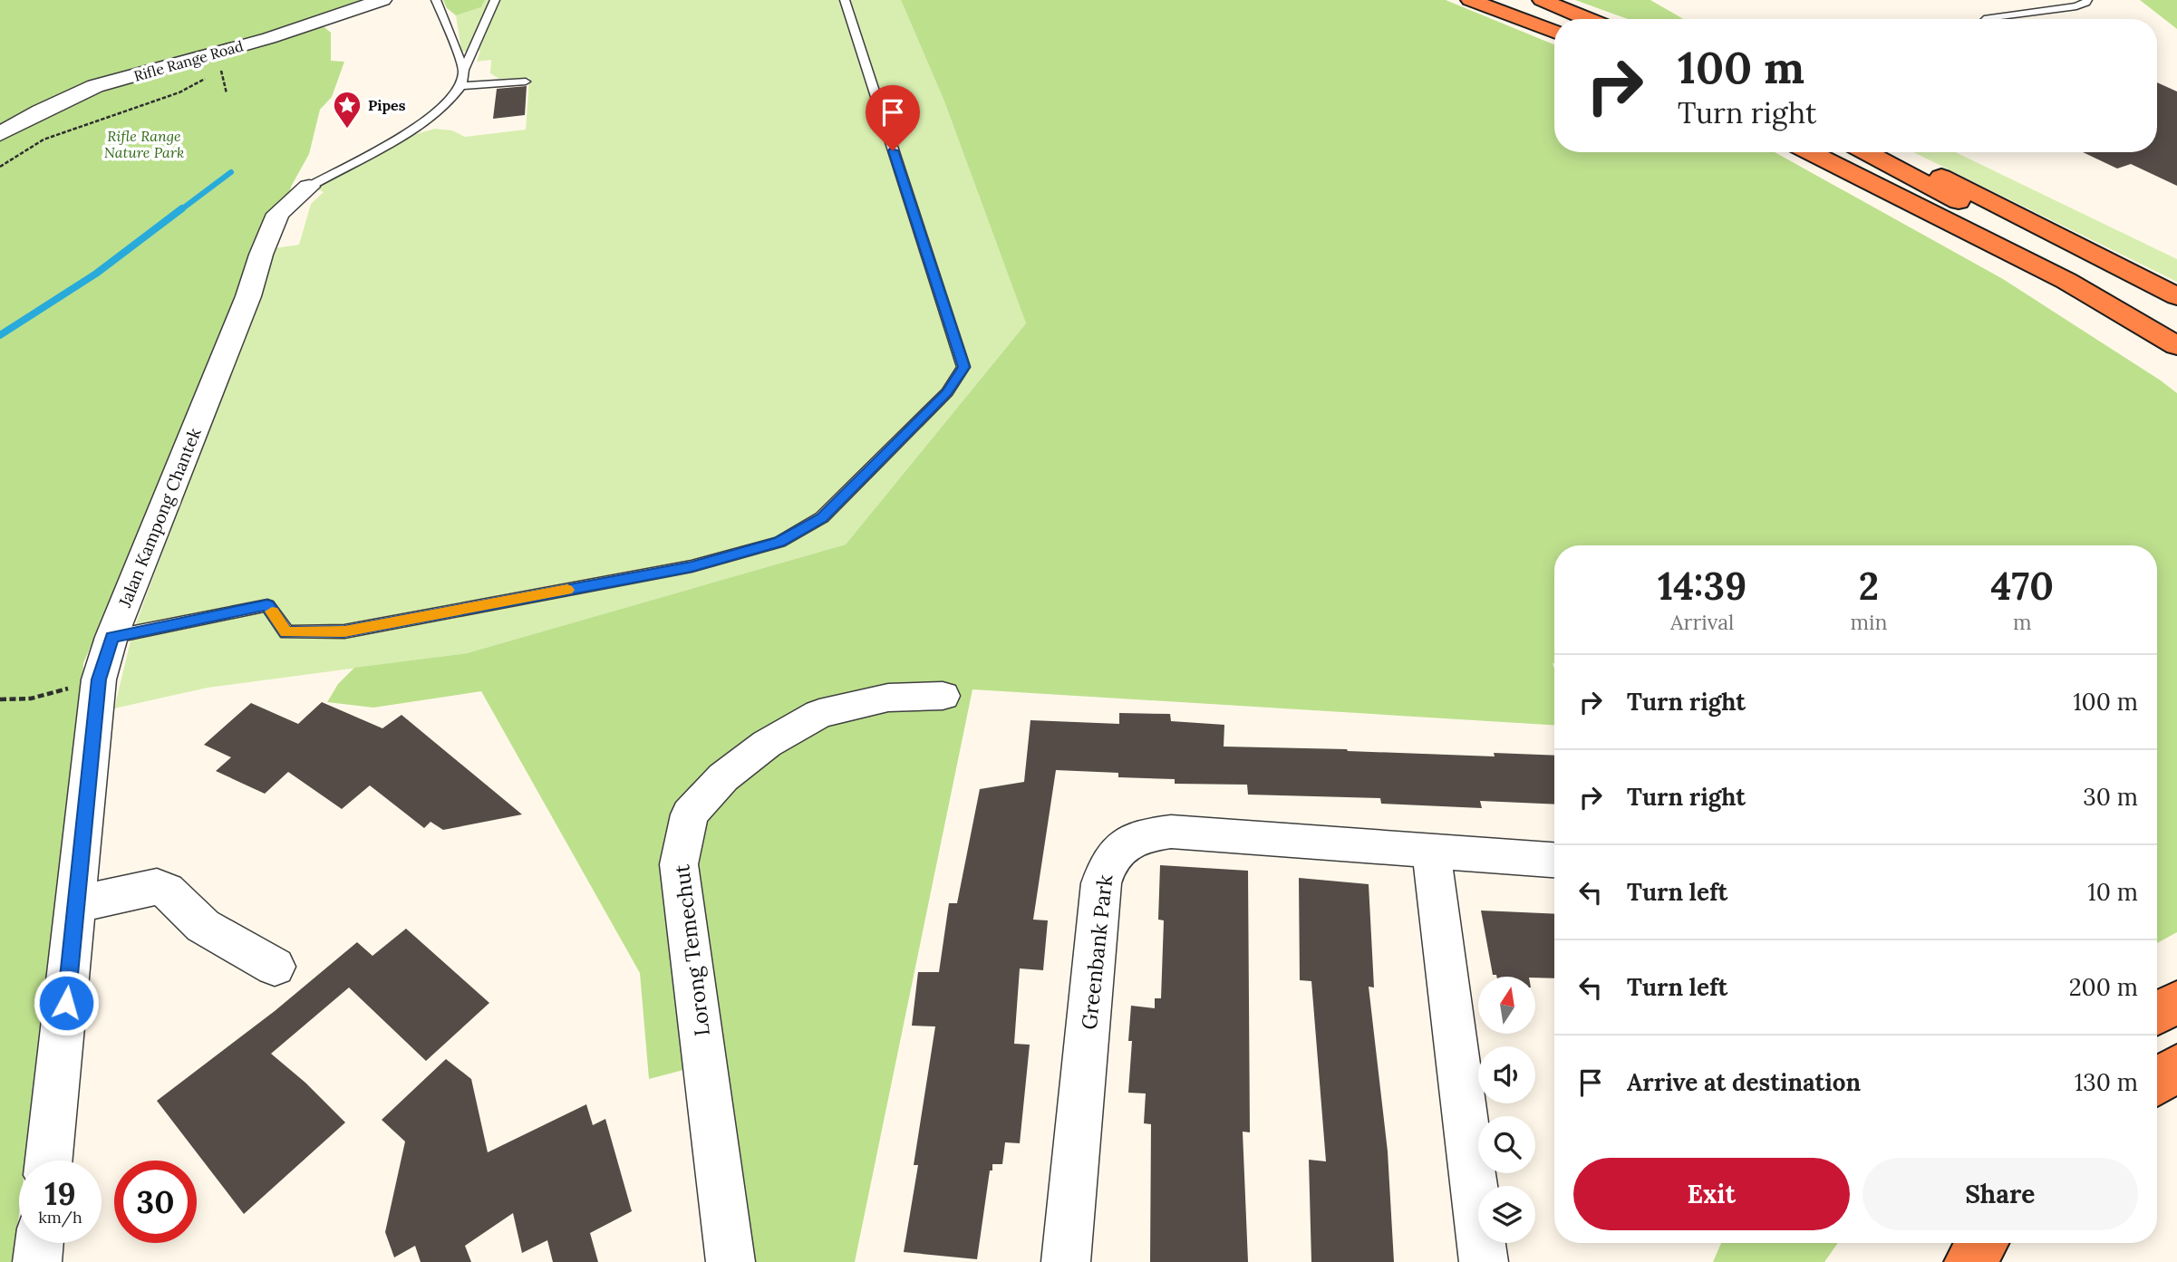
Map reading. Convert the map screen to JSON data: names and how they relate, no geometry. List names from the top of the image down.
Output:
{
  "streets": {
    "street": [
      "Rifle Range Road",
      "Jalan Kampong Chantek",
      "Lorong Temechut",
      "Greenbank Park"
    ]
  },
  "parks": ["Rifle Range Nature Park"],
  "places": {
    "place": ["Pipes"]
  },
  "north": "top",
  "page": {
    "turn": ["100 m", "Turn right"],
    "eta": [
      "14:39",
      "Arrival",
      "2",
      "min",
      "470",
      "m"
    ],
    "list": [
      {
        "name": "Turn right",
        "value": "100 m"
      },
      {
        "name": "Turn right",
        "value": "30 m"
      },
      {
        "name": "Turn left",
        "value": "10 m"
      },
      {
        "name": "Turn left",
        "value": "200 m"
      },
      {
        "name": "Arrive at destination",
        "value": "130 m"
      }
    ],
    "buttons": ["Exit", "Share"],
    "speed": "19 km/h",
    "limit": "30"
  }
}
